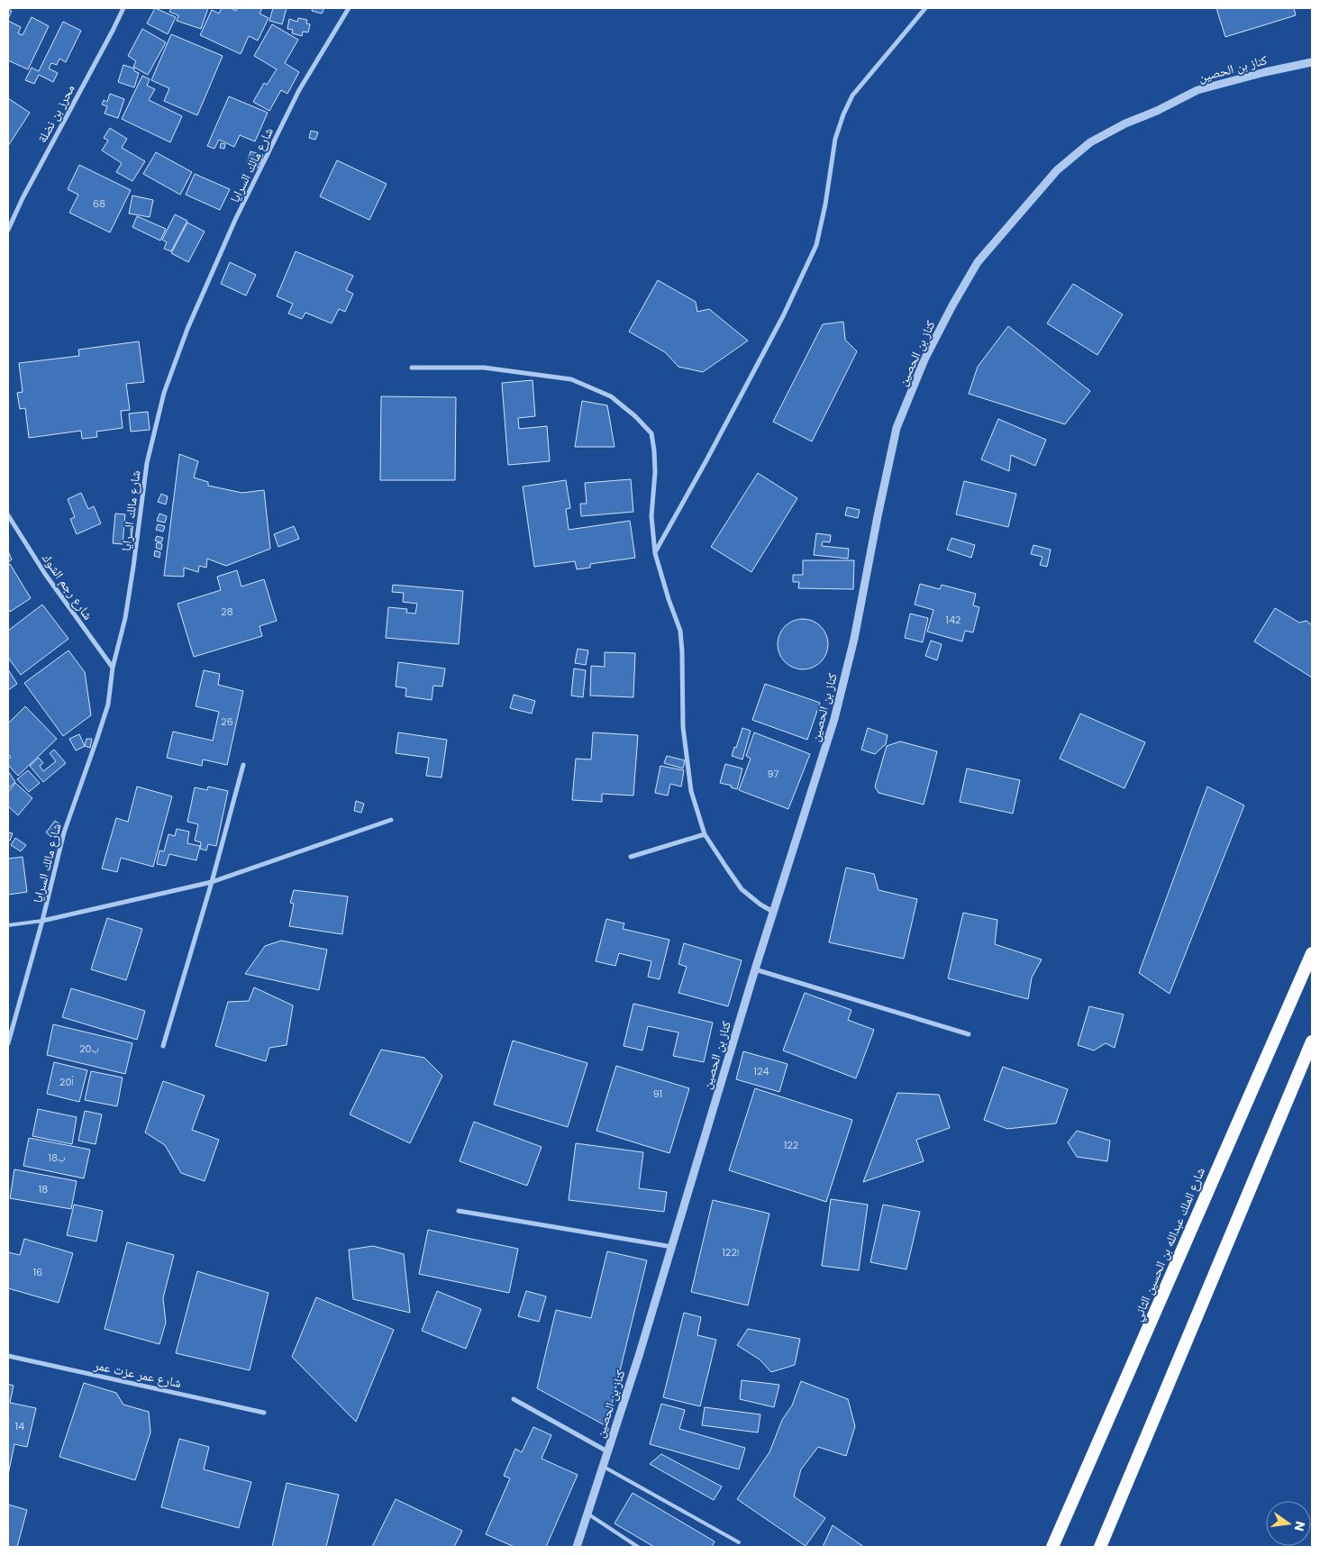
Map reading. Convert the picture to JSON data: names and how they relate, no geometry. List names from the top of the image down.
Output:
{
  "streets": {
    "highway": ["شارع الملك عبدالله بن الحسين الثاني"],
    "street": [
      "كناز بن الحصين",
      "محرز بن نضلة",
      "شارع مالك السرايا",
      "شارع رجم الشوك",
      "شارع عمر عزت عمر"
    ]
  },
  "crossings": [
    ["شارع مالك السرايا", "شارع رجم الشوك"]
  ],
  "house_numbers": [
    "68",
    "28",
    "142",
    "26",
    "97",
    "20ب",
    "124",
    "20أ",
    "91",
    "122",
    "18ب",
    "18",
    "122ا",
    "16",
    "14"
  ],
  "north": "right"
}
